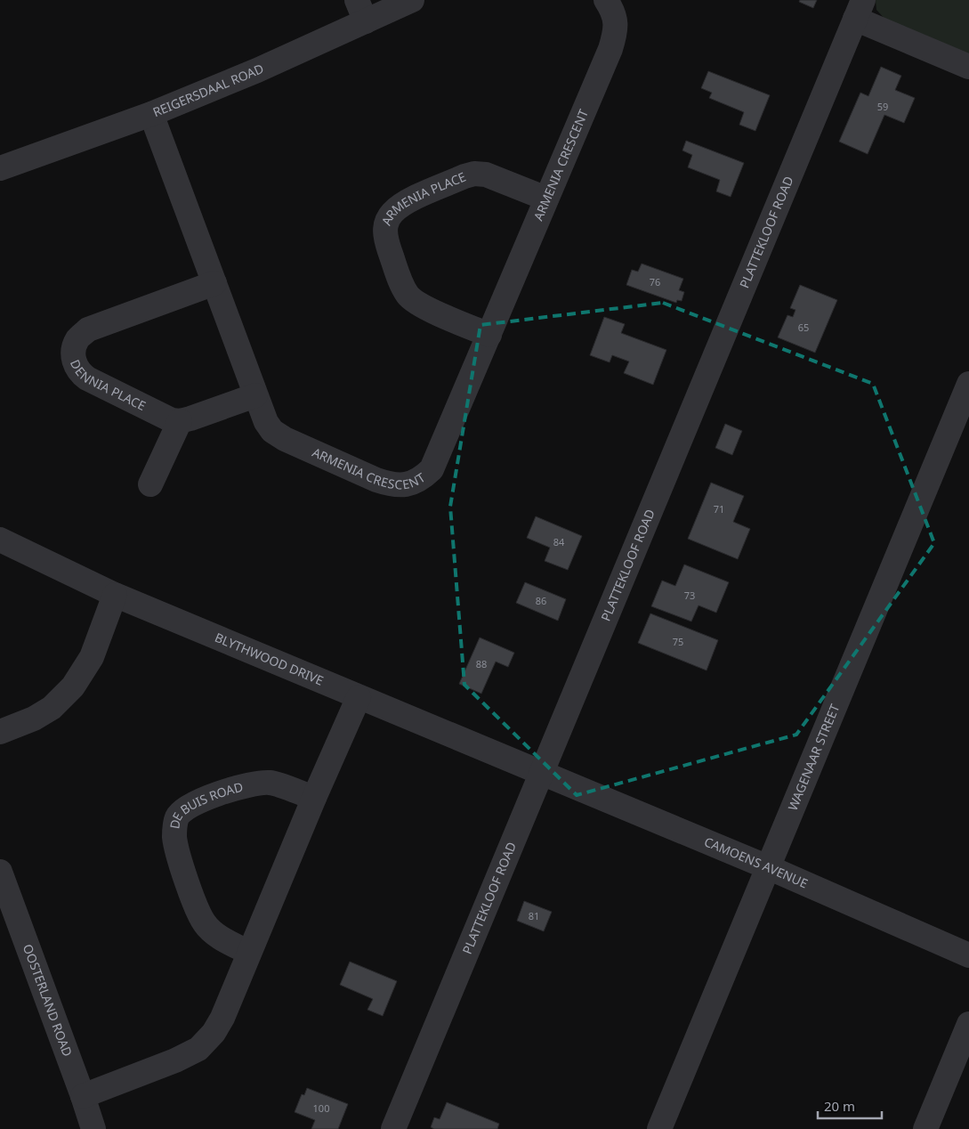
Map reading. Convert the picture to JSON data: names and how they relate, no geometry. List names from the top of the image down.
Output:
{
  "streets": {
    "street": [
      "REIGERSDAAL ROAD",
      "ARMENIA CRESCENT",
      "ARMENIA PLACE",
      "PLATTEKLOOF ROAD",
      "DENNIA PLACE",
      "BLYTHWOOD DRIVE",
      "WAGENAAR STREET",
      "DE BUIS ROAD",
      "CAMOENS AVENUE",
      "OOSTERLAND ROAD"
    ]
  },
  "crossings": [
    ["REIGERSDAAL ROAD", "ARMENIA CRESCENT"],
    ["ARMENIA CRESCENT", "ARMENIA PLACE"],
    ["ARMENIA CRESCENT", "DENNIA PLACE"],
    ["PLATTEKLOOF ROAD", "BLYTHWOOD DRIVE"],
    ["PLATTEKLOOF ROAD", "CAMOENS AVENUE"],
    ["BLYTHWOOD DRIVE", "CAMOENS AVENUE"],
    ["WAGENAAR STREET", "CAMOENS AVENUE"]
  ],
  "house_numbers": [
    "59",
    "76",
    "65",
    "71",
    "84",
    "73",
    "86",
    "75",
    "88",
    "81",
    "100"
  ],
  "scale_bar": "20 m"
}
